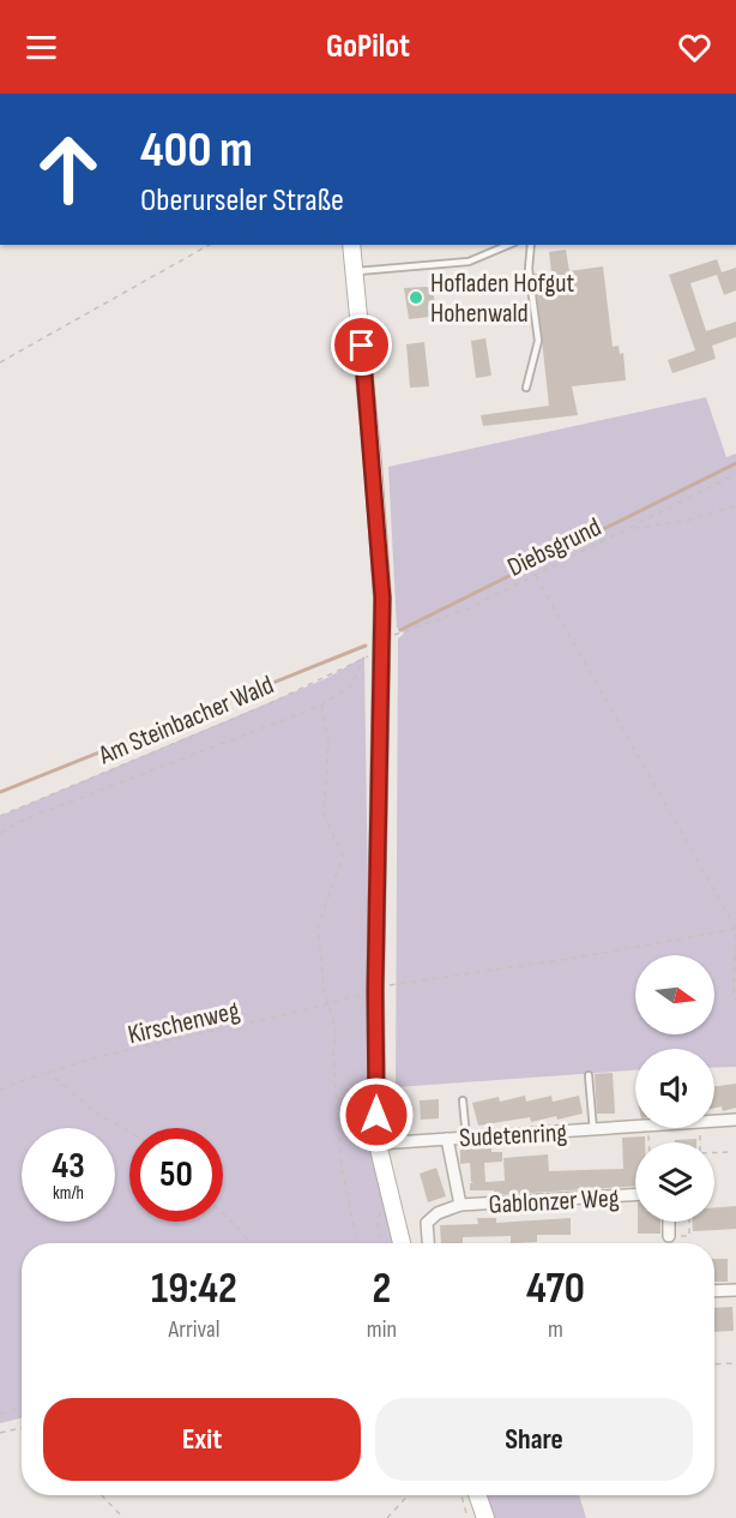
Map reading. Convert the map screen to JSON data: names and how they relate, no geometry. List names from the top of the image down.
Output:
{
  "streets": {
    "street": ["Sudetenring", "Gablonzer Weg"],
    "path": ["Diebsgrund", "Am Steinbacher Wald", "Kirschenweg"]
  },
  "crossings": [
    ["Diebsgrund", "Am Steinbacher Wald"]
  ],
  "places": ["Hofladen Hofgut Hohenwald"],
  "north": "right",
  "page": {
    "header": "GoPilot",
    "turn": ["400 m", "Oberurseler Straße"],
    "speed": "43 km/h",
    "limit": "50",
    "eta": [
      "19:42",
      "Arrival",
      "2",
      "min",
      "470",
      "m"
    ],
    "buttons": ["Exit", "Share"]
  }
}
